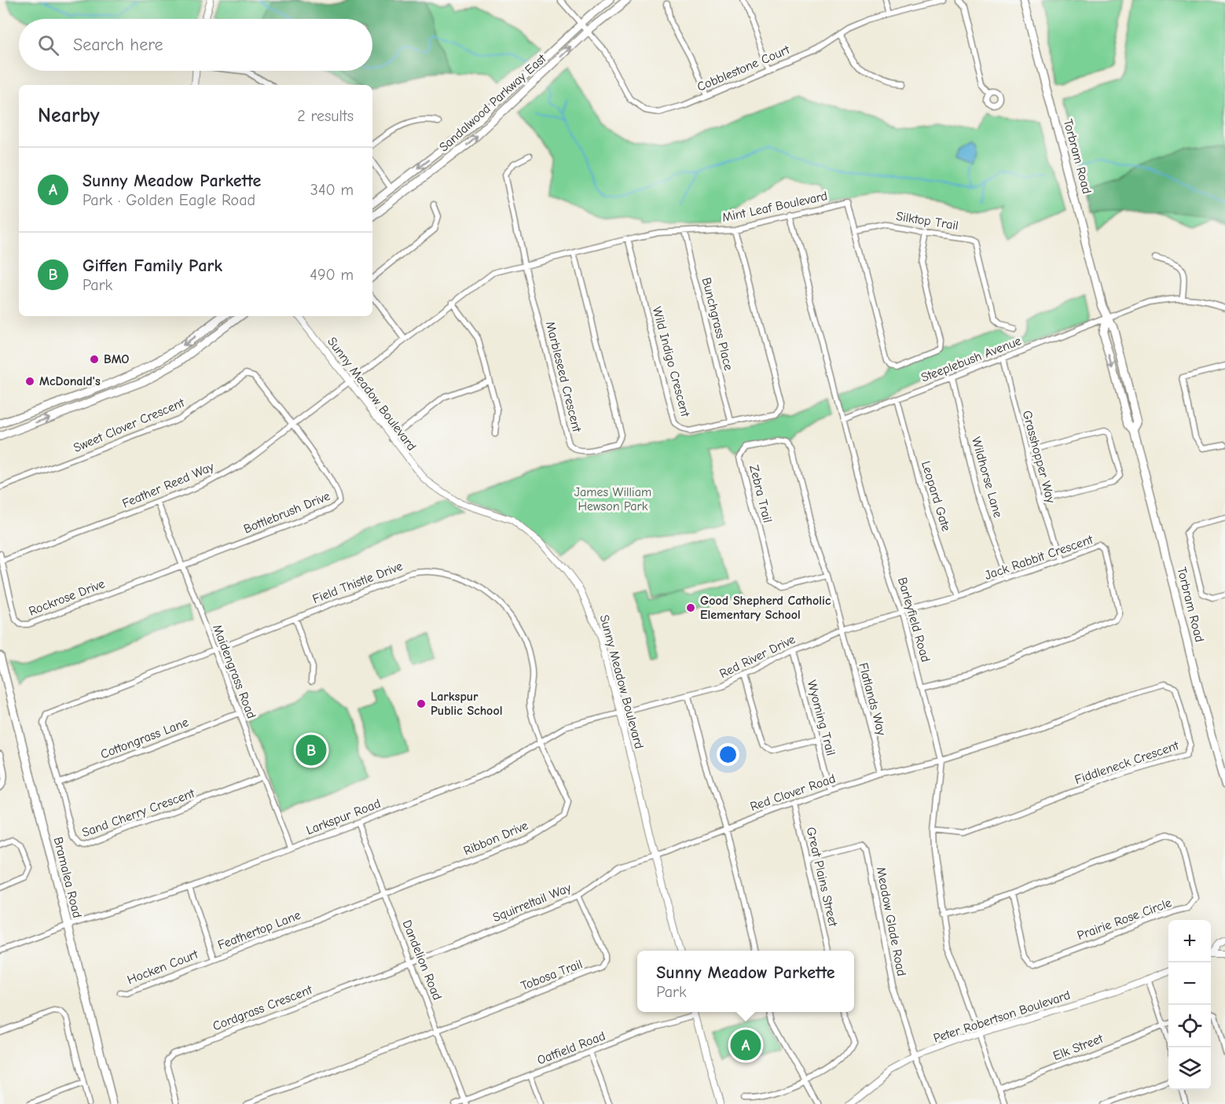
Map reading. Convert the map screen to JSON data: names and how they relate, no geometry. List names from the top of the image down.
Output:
{
  "streets": {
    "main road": ["Sandalwood Parkway East", "Torbram Road", "Bramalea Road"],
    "street": [
      "Cobblestone Court",
      "Mint Leaf Boulevard",
      "Silktop Trail",
      "Bunchgrass Place",
      "Steeplebush Avenue",
      "Wild Indigo Crescent",
      "Marbleseed Crescent",
      "Sunny Meadow Boulevard",
      "Sweet Clover Crescent",
      "Grasshopper Way",
      "Wildhorse Lane",
      "Feather Reed Way",
      "Zebra Trail",
      "Leopard Gate",
      "Bottlebrush Drive",
      "Jack Rabbit Crescent",
      "Field Thistle Drive",
      "Rockrose Drive",
      "Barleyfield Road",
      "Red River Drive",
      "Maidengrass Road",
      "Flatlands Way",
      "Wyoming Trail",
      "Cottongrass Lane",
      "Fiddleneck Crescent",
      "Red Clover Road",
      "Sand Cherry Crescent",
      "Larkspur Road",
      "Ribbon Drive",
      "Great Plains Street",
      "Squirreltail Way",
      "Prairie Rose Circle",
      "Meadow Glade Road",
      "Feathertop Lane",
      "Dandelion Road",
      "Hocken Court",
      "Tobosa Trail",
      "Cordgrass Crescent",
      "Peter Robertson Boulevard",
      "Elk Street",
      "Oatfield Road"
    ]
  },
  "crossings": [
    ["Cobblestone Court", "Sandalwood Parkway East"],
    ["Torbram Road", "Steeplebush Avenue"],
    ["Mint Leaf Boulevard", "Silktop Trail"],
    ["Mint Leaf Boulevard", "Bunchgrass Place"],
    ["Mint Leaf Boulevard", "Wild Indigo Crescent"],
    ["Mint Leaf Boulevard", "Marbleseed Crescent"],
    ["Mint Leaf Boulevard", "Sunny Meadow Boulevard"],
    ["Mint Leaf Boulevard", "Feather Reed Way"],
    ["Mint Leaf Boulevard", "Barleyfield Road"],
    ["Bunchgrass Place", "Wild Indigo Crescent"],
    ["Steeplebush Avenue", "Grasshopper Way"],
    ["Steeplebush Avenue", "Wildhorse Lane"],
    ["Steeplebush Avenue", "Leopard Gate"],
    ["Steeplebush Avenue", "Barleyfield Road"],
    ["Sunny Meadow Boulevard", "Feather Reed Way"],
    ["Sunny Meadow Boulevard", "Red River Drive"],
    ["Sunny Meadow Boulevard", "Red Clover Road"],
    ["Sunny Meadow Boulevard", "Larkspur Road"],
    ["Sunny Meadow Boulevard", "Squirreltail Way"],
    ["Sweet Clover Crescent", "Feather Reed Way"],
    ["Sweet Clover Crescent", "Bottlebrush Drive"],
    ["Grasshopper Way", "Jack Rabbit Crescent"],
    ["Wildhorse Lane", "Jack Rabbit Crescent"],
    ["Feather Reed Way", "Bottlebrush Drive"],
    ["Feather Reed Way", "Rockrose Drive"],
    ["Feather Reed Way", "Maidengrass Road"],
    ["Zebra Trail", "Red River Drive"],
    ["Zebra Trail", "Flatlands Way"],
    ["Leopard Gate", "Jack Rabbit Crescent"],
    ["Bottlebrush Drive", "Rockrose Drive"],
    ["Bottlebrush Drive", "Maidengrass Road"],
    ["Jack Rabbit Crescent", "Barleyfield Road"],
    ["Jack Rabbit Crescent", "Red River Drive"],
    ["Field Thistle Drive", "Maidengrass Road"],
    ["Field Thistle Drive", "Sand Cherry Crescent"],
    ["Field Thistle Drive", "Larkspur Road"],
    ["Field Thistle Drive", "Ribbon Drive"],
    ["Rockrose Drive", "Maidengrass Road"],
    ["Barleyfield Road", "Red River Drive"],
    ["Barleyfield Road", "Fiddleneck Crescent"],
    ["Barleyfield Road", "Red Clover Road"],
    ["Barleyfield Road", "Prairie Rose Circle"],
    ["Barleyfield Road", "Peter Robertson Boulevard"],
    ["Barleyfield Road", "Elk Street"],
    ["Red River Drive", "Flatlands Way"],
    ["Red River Drive", "Wyoming Trail"],
    ["Red River Drive", "Larkspur Road"],
    ["Maidengrass Road", "Cottongrass Lane"],
    ["Maidengrass Road", "Sand Cherry Crescent"],
    ["Maidengrass Road", "Larkspur Road"],
    ["Flatlands Way", "Red Clover Road"],
    ["Wyoming Trail", "Red Clover Road"],
    ["Cottongrass Lane", "Sand Cherry Crescent"],
    ["Fiddleneck Crescent", "Red Clover Road"],
    ["Red Clover Road", "Great Plains Street"],
    ["Red Clover Road", "Squirreltail Way"],
    ["Larkspur Road", "Ribbon Drive"],
    ["Larkspur Road", "Bramalea Road"],
    ["Larkspur Road", "Feathertop Lane"],
    ["Larkspur Road", "Dandelion Road"],
    ["Ribbon Drive", "Feathertop Lane"],
    ["Ribbon Drive", "Dandelion Road"],
    ["Great Plains Street", "Meadow Glade Road"],
    ["Squirreltail Way", "Dandelion Road"],
    ["Squirreltail Way", "Tobosa Trail"],
    ["Squirreltail Way", "Cordgrass Crescent"],
    ["Meadow Glade Road", "Peter Robertson Boulevard"],
    ["Feathertop Lane", "Dandelion Road"],
    ["Feathertop Lane", "Hocken Court"],
    ["Dandelion Road", "Tobosa Trail"],
    ["Dandelion Road", "Cordgrass Crescent"],
    ["Dandelion Road", "Oatfield Road"]
  ],
  "parks": ["James William Hewson Park"],
  "places": [
    "BMO",
    "McDonald's",
    "Good Shepherd Catholic Elementary School",
    "Larkspur Public School"
  ],
  "page": {
    "search": "Search here",
    "heading": ["Nearby", "2 results"],
    "list": [
      {
        "mark": "A",
        "name": "Sunny Meadow Parkette",
        "note": "Park · Golden Eagle Road",
        "value": "340 m"
      },
      {
        "mark": "B",
        "name": "Giffen Family Park",
        "note": "Park",
        "value": "490 m"
      }
    ],
    "pins": ["B", "A"],
    "map_buttons": ["+", "−"],
    "popup": ["Sunny Meadow Parkette", "Park"]
  }
}
